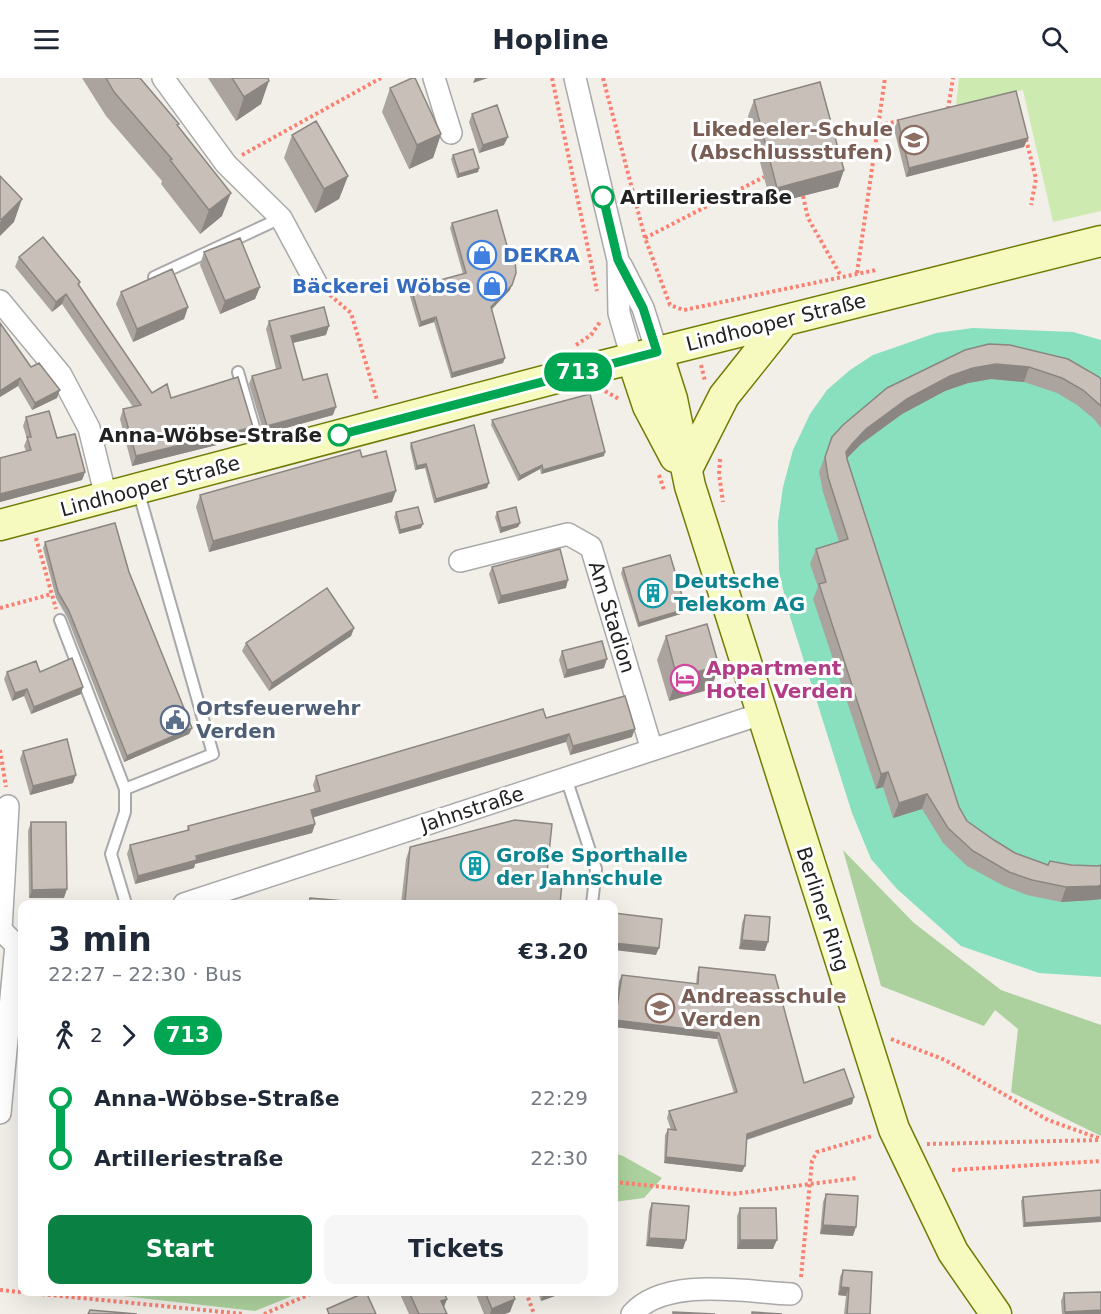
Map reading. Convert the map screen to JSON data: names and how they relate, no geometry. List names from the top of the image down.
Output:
{
  "streets": {
    "street": [
      "Lindhooper Straße",
      "Am Stadion",
      "Jahnstraße",
      "Berliner Ring"
    ]
  },
  "crossings": [
    ["Lindhooper Straße", "Berliner Ring"],
    ["Am Stadion", "Jahnstraße"],
    ["Jahnstraße", "Berliner Ring"]
  ],
  "places": {
    "school or university": ["Likedeeler-Schule (Abschlussstufen)", "Andreasschule Verden"],
    "other": ["Artilleriestraße", "Anna-Wöbse-Straße"],
    "shop": ["DEKRA", "Bäckerei Wöbse"],
    "building": ["Deutsche Telekom AG", "Große Sporthalle der Jahnschule"],
    "hotel": ["Appartment Hotel Verden"],
    "public building": ["Ortsfeuerwehr Verden"]
  },
  "lines": ["bus line 713"],
  "page": {
    "header": "Hopline",
    "on_map": "713",
    "heading": ["3 min", "22:27 – 22:30 · Bus", "€3.20"],
    "legs": ["2", "713"],
    "list": [
      {
        "name": "Anna-Wöbse-Straße",
        "value": "22:29"
      },
      {
        "name": "Artilleriestraße",
        "value": "22:30"
      }
    ],
    "buttons": ["Start", "Tickets"]
  }
}
